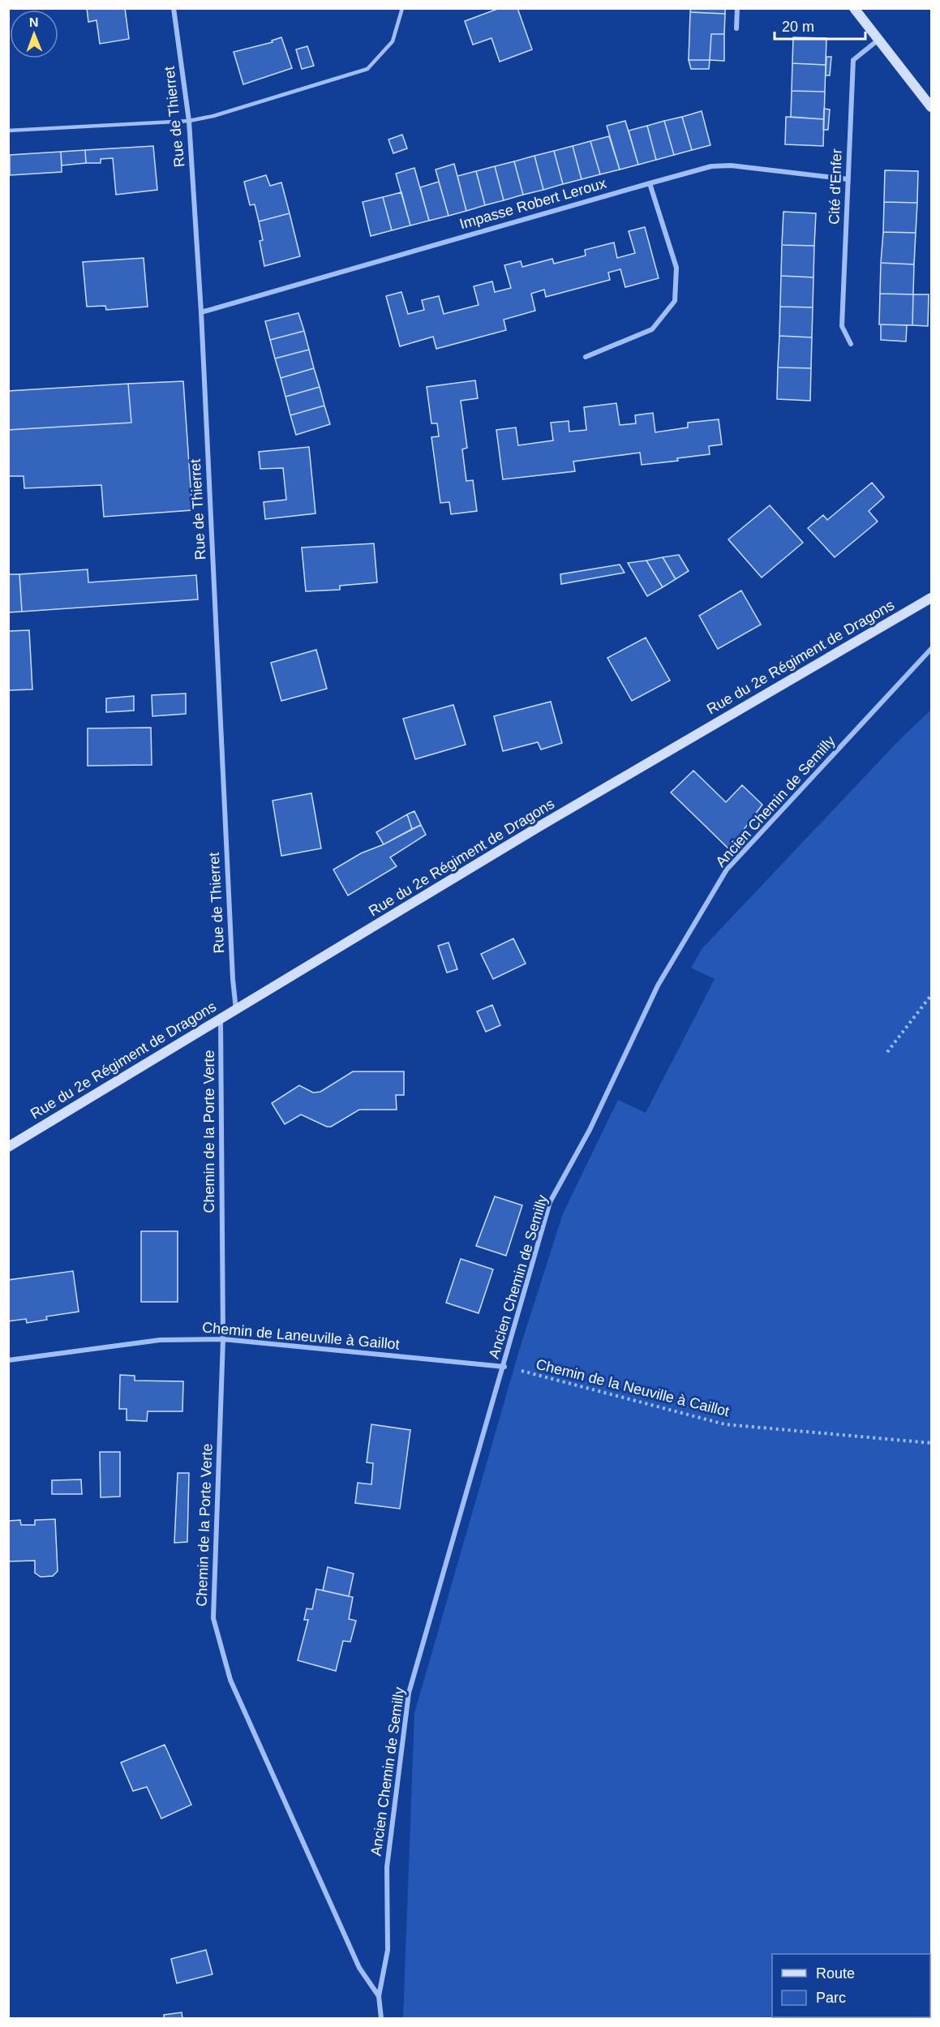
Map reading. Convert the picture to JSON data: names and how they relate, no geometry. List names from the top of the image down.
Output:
{
  "streets": {
    "street": [
      "Rue de Thierret",
      "Cité d'Enfer",
      "Impasse Robert Leroux",
      "Rue du 2e Régiment de Dragons",
      "Ancien Chemin de Semilly",
      "Chemin de la Porte Verte",
      "Chemin de Laneuville à Gaillot"
    ],
    "path": ["Chemin de la Neuville à Caillot"]
  },
  "crossings": [
    ["Rue de Thierret", "Impasse Robert Leroux"],
    ["Rue de Thierret", "Rue du 2e Régiment de Dragons"],
    ["Cité d'Enfer", "Impasse Robert Leroux"],
    ["Rue du 2e Régiment de Dragons", "Chemin de la Porte Verte"],
    ["Ancien Chemin de Semilly", "Chemin de la Porte Verte"],
    ["Ancien Chemin de Semilly", "Chemin de Laneuville à Gaillot"],
    ["Ancien Chemin de Semilly", "Chemin de la Neuville à Caillot"],
    ["Chemin de la Porte Verte", "Chemin de Laneuville à Gaillot"],
    ["Chemin de Laneuville à Gaillot", "Chemin de la Neuville à Caillot"]
  ],
  "legend": ["Route", "Parc"],
  "scale_bar": "20 m",
  "north": "top"
}
